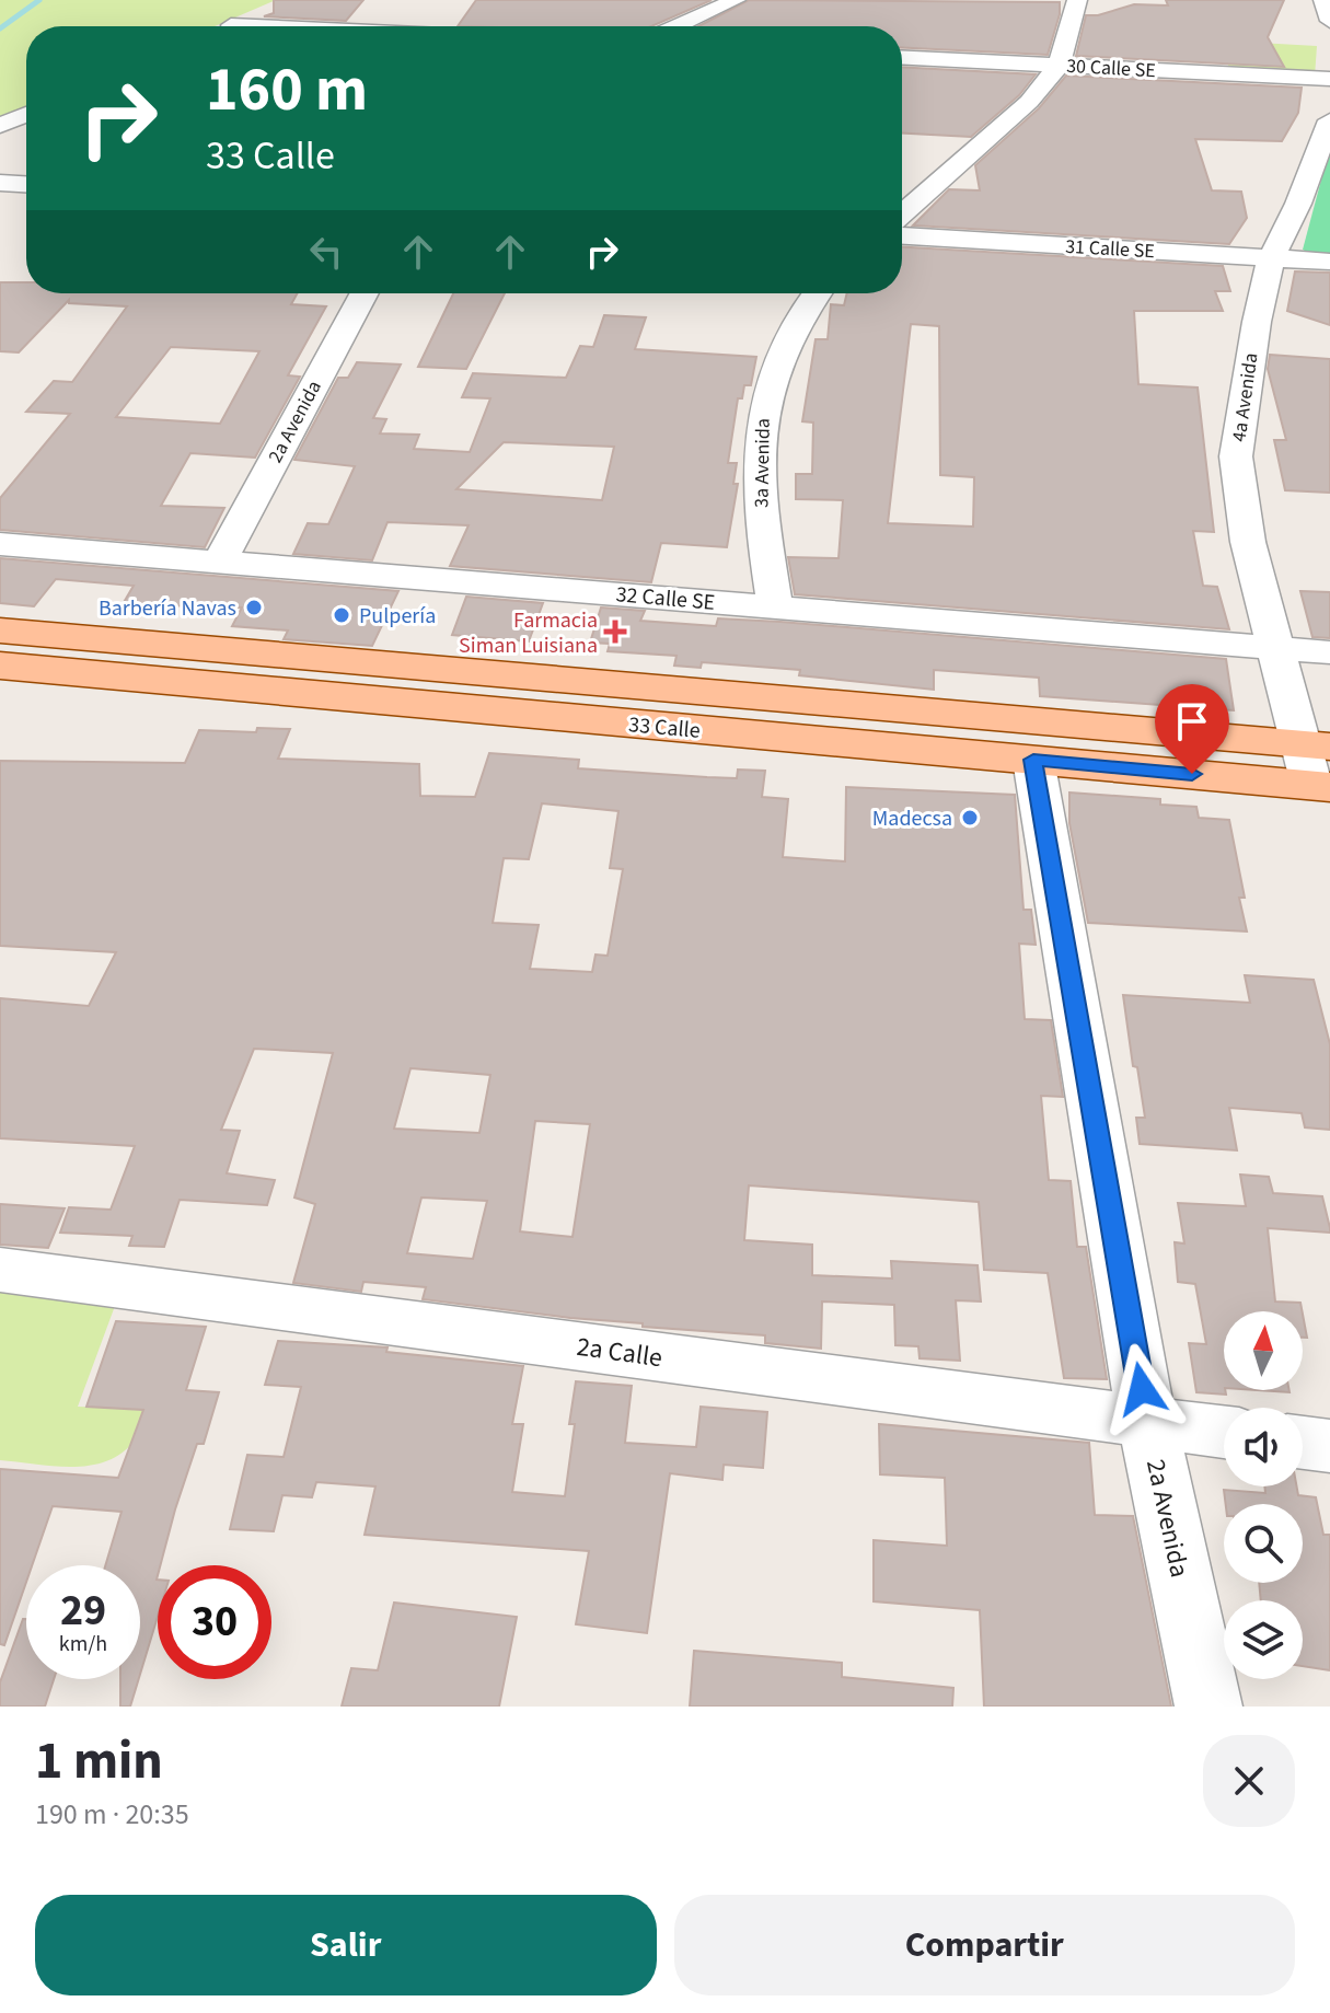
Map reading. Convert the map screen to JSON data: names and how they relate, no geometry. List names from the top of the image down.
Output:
{
  "streets": {
    "main road": ["33 Calle"],
    "street": [
      "30 Calle SE",
      "31 Calle SE",
      "4a Avenida",
      "2a Avenida",
      "3a Avenida",
      "32 Calle SE",
      "2a Calle"
    ]
  },
  "crossings": [
    ["31 Calle SE", "4a Avenida"],
    ["4a Avenida", "32 Calle SE"],
    ["4a Avenida", "33 Calle"],
    ["2a Avenida", "32 Calle SE"],
    ["2a Avenida", "33 Calle"],
    ["2a Avenida", "2a Calle"],
    ["3a Avenida", "32 Calle SE"]
  ],
  "places": {
    "other": ["Barbería Navas", "Pulpería", "Madecsa"],
    "health": ["Farmacia Siman Luisiana"]
  },
  "north": "top",
  "page": {
    "turn": ["160 m", "33 Calle"],
    "speed": "29 km/h",
    "limit": "30",
    "heading": ["1 min", "190 m · 20:35"],
    "buttons": ["Salir", "Compartir"]
  }
}
